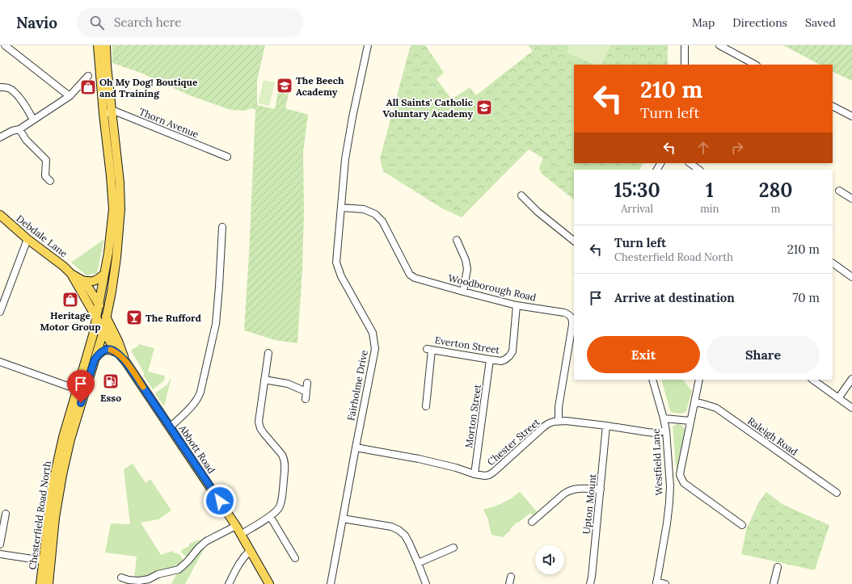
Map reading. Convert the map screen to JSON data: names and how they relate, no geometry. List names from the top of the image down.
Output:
{
  "streets": {
    "main road": ["Debdale Lane", "Abbott Road", "Chesterfield Road North"],
    "street": [
      "Thorn Avenue",
      "Woodborough Road",
      "Everton Street",
      "Fairholme Drive",
      "Morton Street",
      "Raleigh Road",
      "Chester Street",
      "Westfield Lane",
      "Upton Mount"
    ]
  },
  "crossings": [
    ["Thorn Avenue", "Chesterfield Road North"],
    ["Debdale Lane", "Abbott Road"],
    ["Debdale Lane", "Chesterfield Road North"],
    ["Woodborough Road", "Everton Street"],
    ["Woodborough Road", "Fairholme Drive"],
    ["Woodborough Road", "Chester Street"],
    ["Everton Street", "Morton Street"],
    ["Fairholme Drive", "Chester Street"],
    ["Morton Street", "Chester Street"],
    ["Chester Street", "Westfield Lane"],
    ["Chester Street", "Upton Mount"],
    ["Abbott Road", "Chesterfield Road North"]
  ],
  "places": {
    "school or university": ["The Beech Academy", "All Saints' Catholic Voluntary Academy"],
    "shop": ["Oh My Dog! Boutique and Training", "Heritage Motor Group"],
    "bar": ["The Rufford"],
    "fuel station": ["Esso"]
  },
  "page": {
    "header": "Navio",
    "search": "Search here",
    "nav": ["Map", "Directions", "Saved"],
    "turn": ["210 m", "Turn left"],
    "eta": [
      "15:30",
      "Arrival",
      "1",
      "min",
      "280",
      "m"
    ],
    "list": [
      {
        "name": "Turn left",
        "note": "Chesterfield Road North",
        "value": "210 m"
      },
      {
        "name": "Arrive at destination",
        "value": "70 m"
      }
    ],
    "buttons": ["Exit", "Share"]
  }
}
